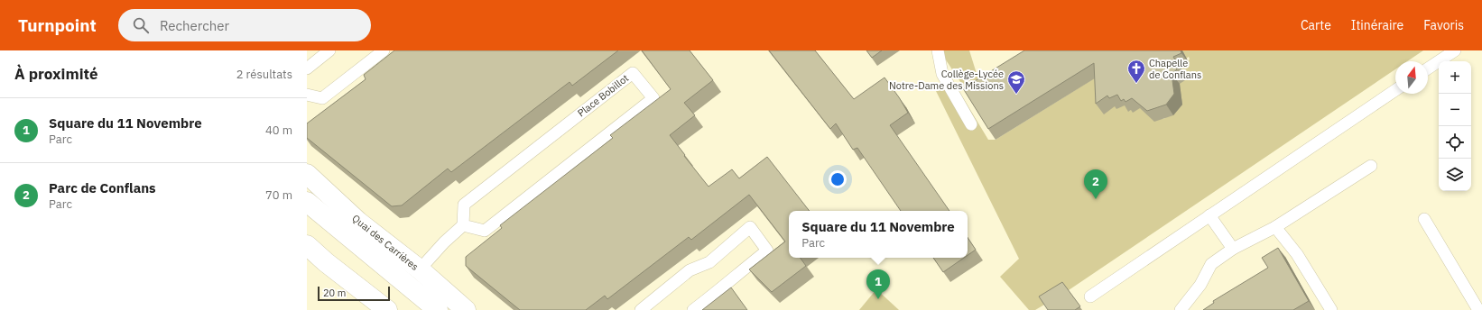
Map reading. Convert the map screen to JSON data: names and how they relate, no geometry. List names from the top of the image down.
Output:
{
  "streets": {
    "main road": ["Quai des Carrières"],
    "lane": ["Place Bobillot"]
  },
  "places": {
    "church": ["Chapelle de Conflans"],
    "school or university": ["Collège-Lycée Notre-Dame des Missions"]
  },
  "scale_bar": "20 m",
  "north": "top",
  "page": {
    "header": "Turnpoint",
    "search": "Rechercher",
    "nav": ["Carte", "Itinéraire", "Favoris"],
    "heading": ["À proximité", "2 résultats"],
    "map_buttons": ["+", "−"],
    "list": [
      {
        "mark": "1",
        "name": "Square du 11 Novembre",
        "note": "Parc",
        "value": "40 m"
      },
      {
        "mark": "2",
        "name": "Parc de Conflans",
        "note": "Parc",
        "value": "70 m"
      }
    ],
    "pins": ["2", "1"],
    "popup": ["Square du 11 Novembre", "Parc"],
    "scale": "20 m"
  }
}
